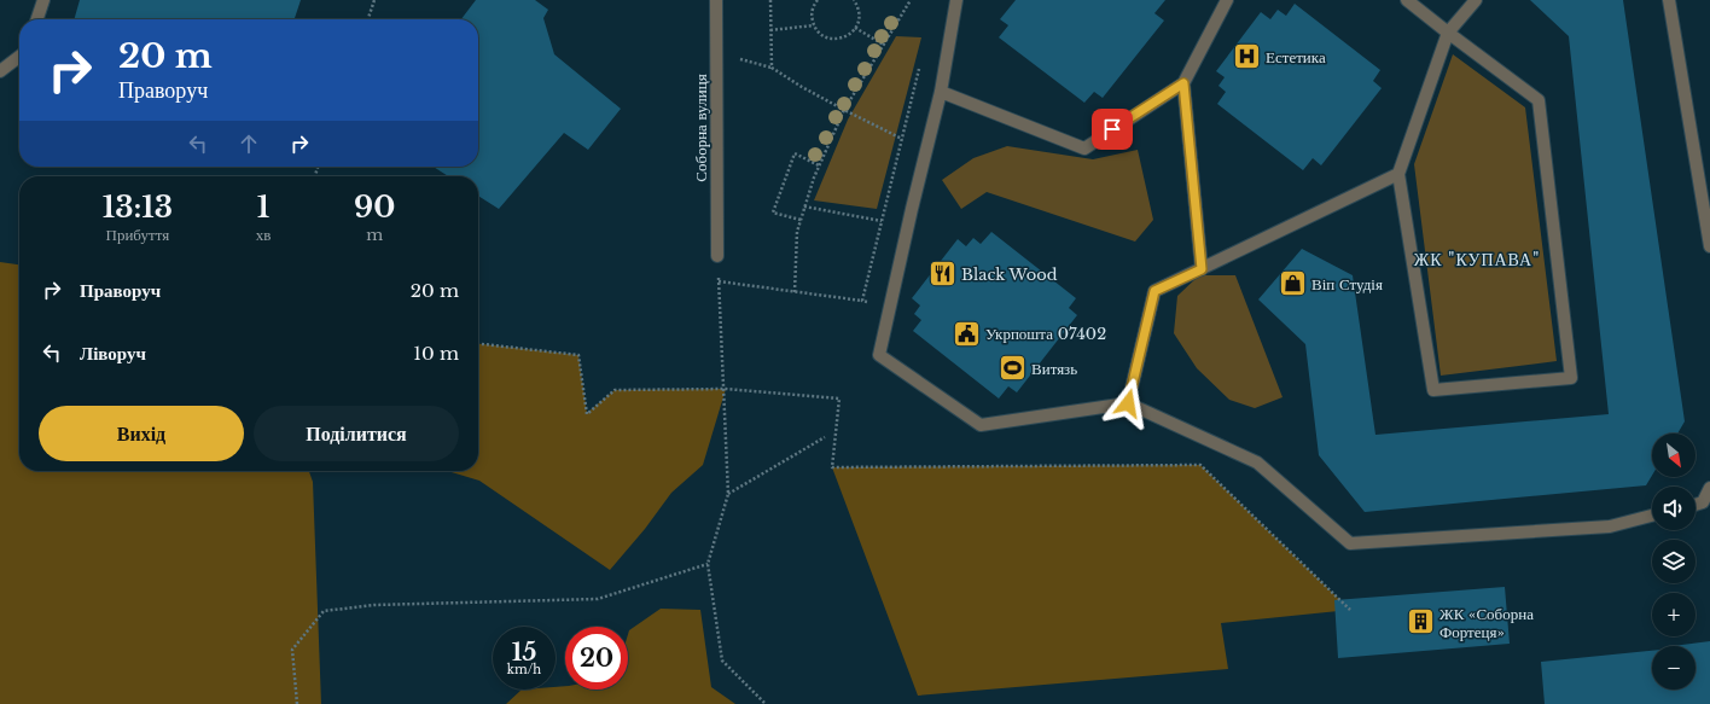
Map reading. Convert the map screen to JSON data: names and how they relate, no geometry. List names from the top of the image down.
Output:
{
  "streets": {
    "street": ["Соборна вулиця"]
  },
  "districts": ["ЖК \"КУПАВА\""],
  "places": {
    "hospital": ["Естетика"],
    "restaurant": ["Black Wood"],
    "shop": ["Віп Студія"],
    "public building": ["Укрпошта 07402"],
    "sports": ["Витязь"],
    "building": ["ЖК «Соборна Фортеця»"]
  },
  "north": "bottom right",
  "page": {
    "turn": ["20 m", "Праворуч"],
    "eta": [
      "13:13",
      "Прибуття",
      "1",
      "хв",
      "90",
      "m"
    ],
    "list": [
      {
        "name": "Праворуч",
        "value": "20 m"
      },
      {
        "name": "Ліворуч",
        "value": "10 m"
      }
    ],
    "buttons": ["Вихід", "Поділитися"],
    "map_buttons": ["+", "−"],
    "speed": "15 km/h",
    "limit": "20"
  }
}
